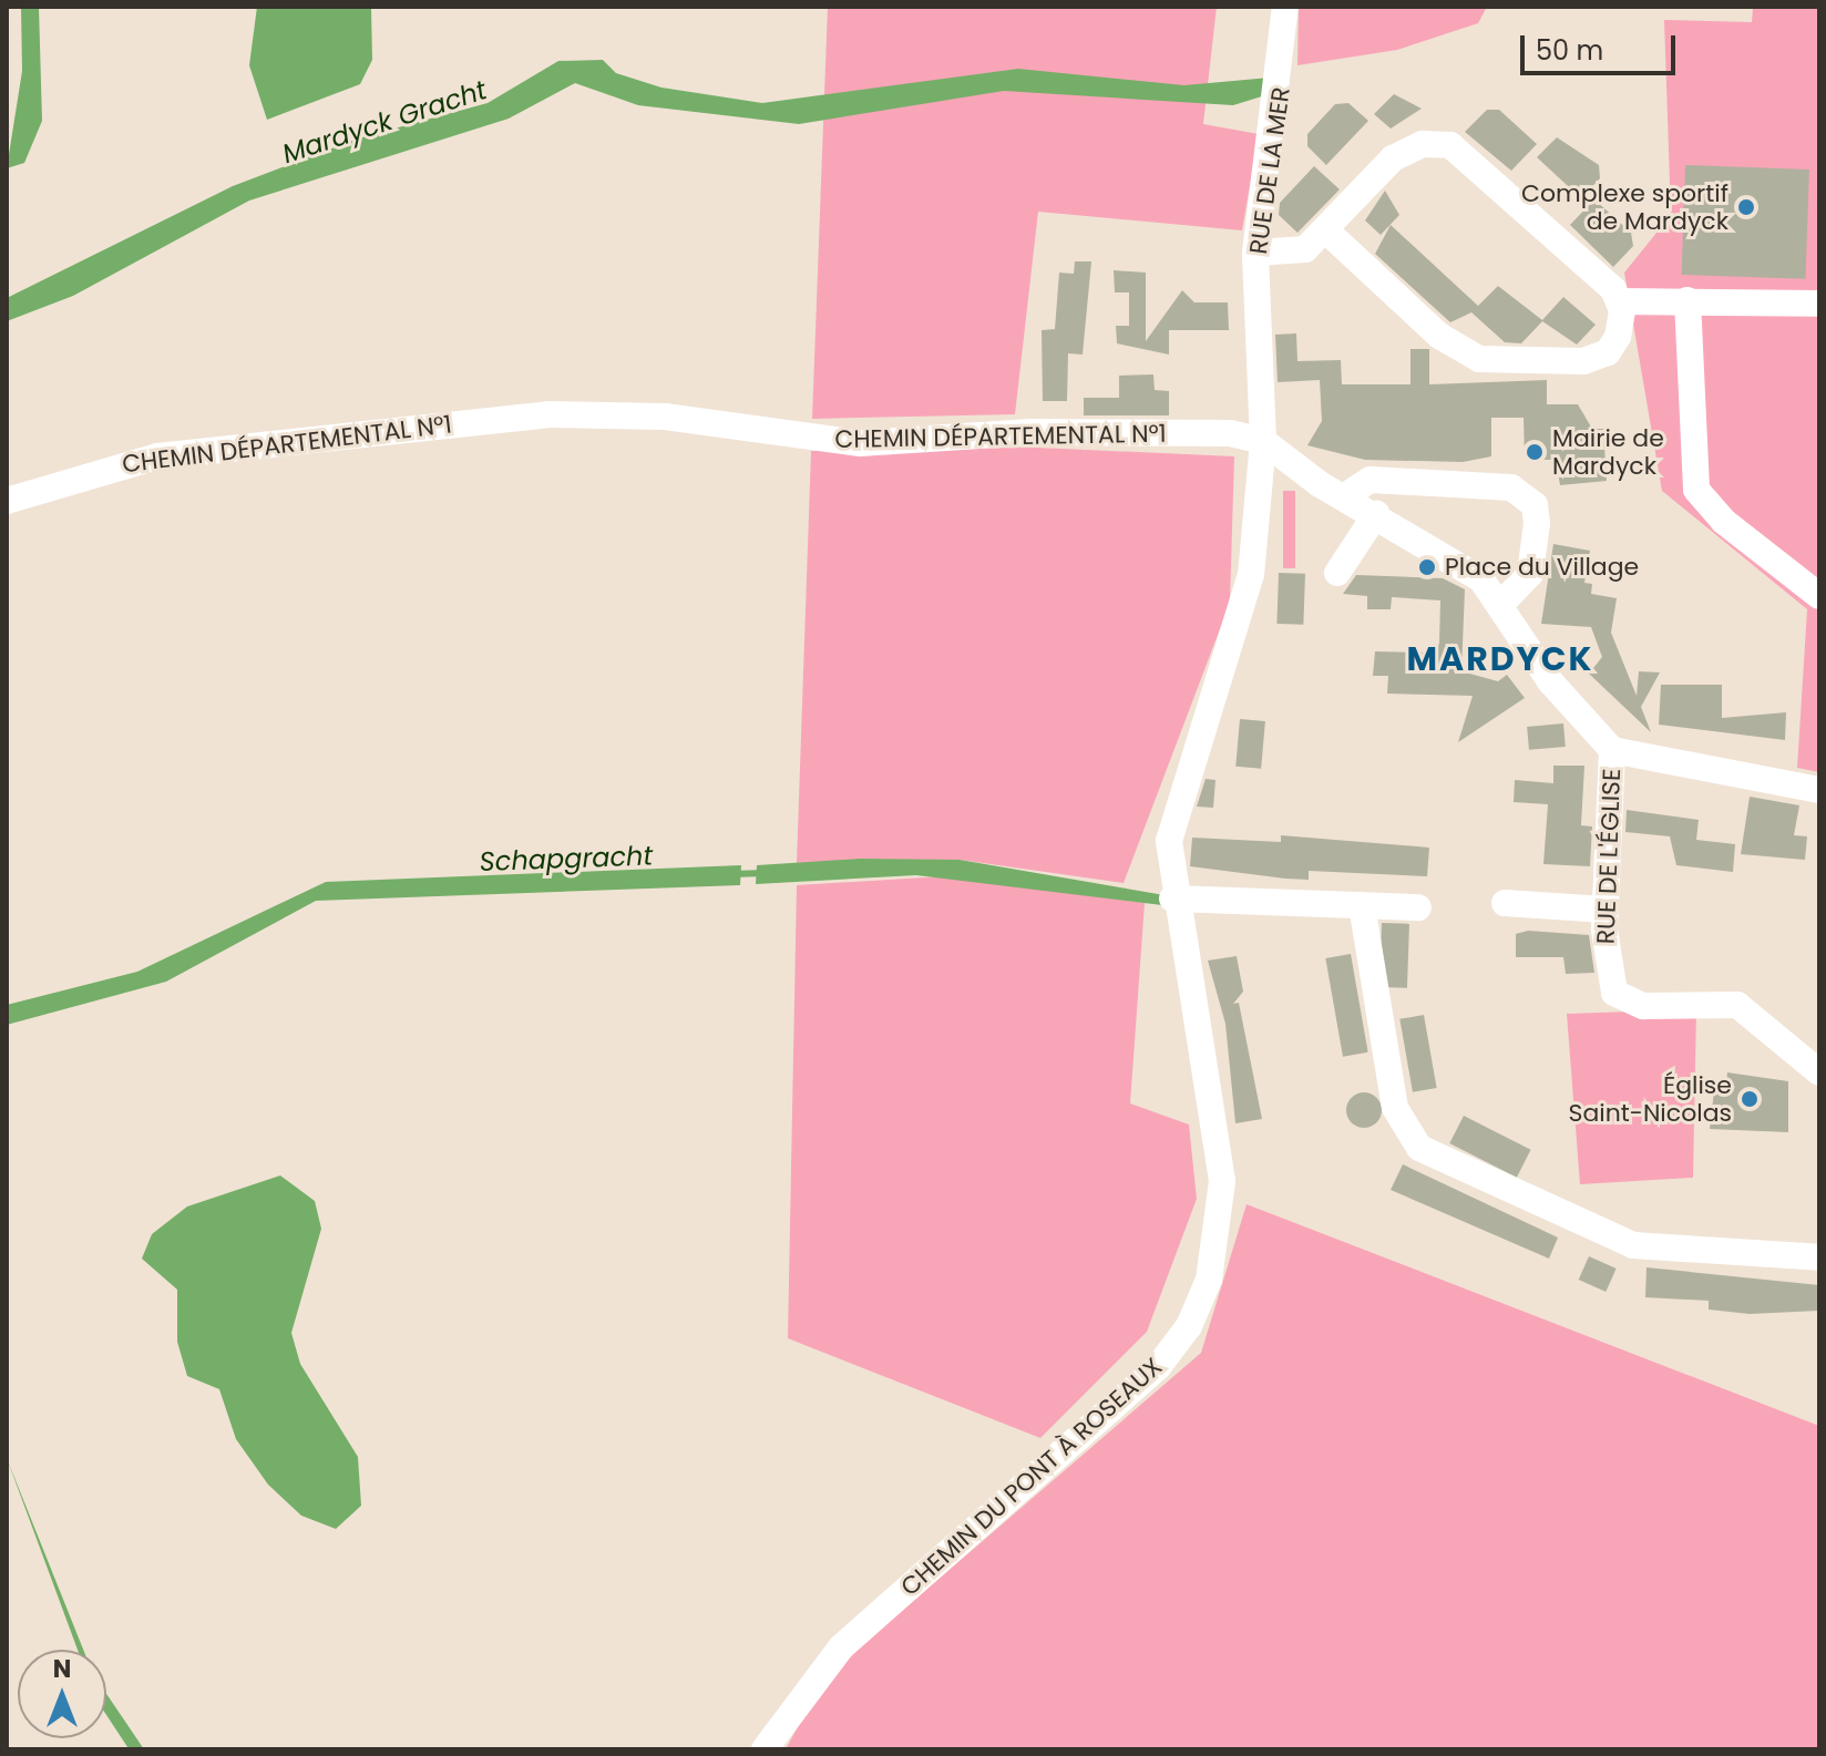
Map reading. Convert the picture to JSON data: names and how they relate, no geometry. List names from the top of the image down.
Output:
{
  "streets": {
    "street": [
      "RUE DE LA MER",
      "CHEMIN DÉPARTEMENTAL N°1",
      "RUE DE L'ÉGLISE",
      "CHEMIN DU PONT À ROSEAUX"
    ]
  },
  "crossings": [
    ["RUE DE LA MER", "CHEMIN DÉPARTEMENTAL N°1"],
    ["RUE DE LA MER", "CHEMIN DU PONT À ROSEAUX"],
    ["CHEMIN DÉPARTEMENTAL N°1", "CHEMIN DU PONT À ROSEAUX"]
  ],
  "districts": ["MARDYCK"],
  "water": ["Mardyck Gracht", "Schapgracht"],
  "places": [
    "Complexe sportif de Mardyck",
    "Mairie de Mardyck",
    "Place du Village",
    "Église Saint-Nicolas"
  ],
  "scale_bar": "50 m",
  "north": "top"
}
